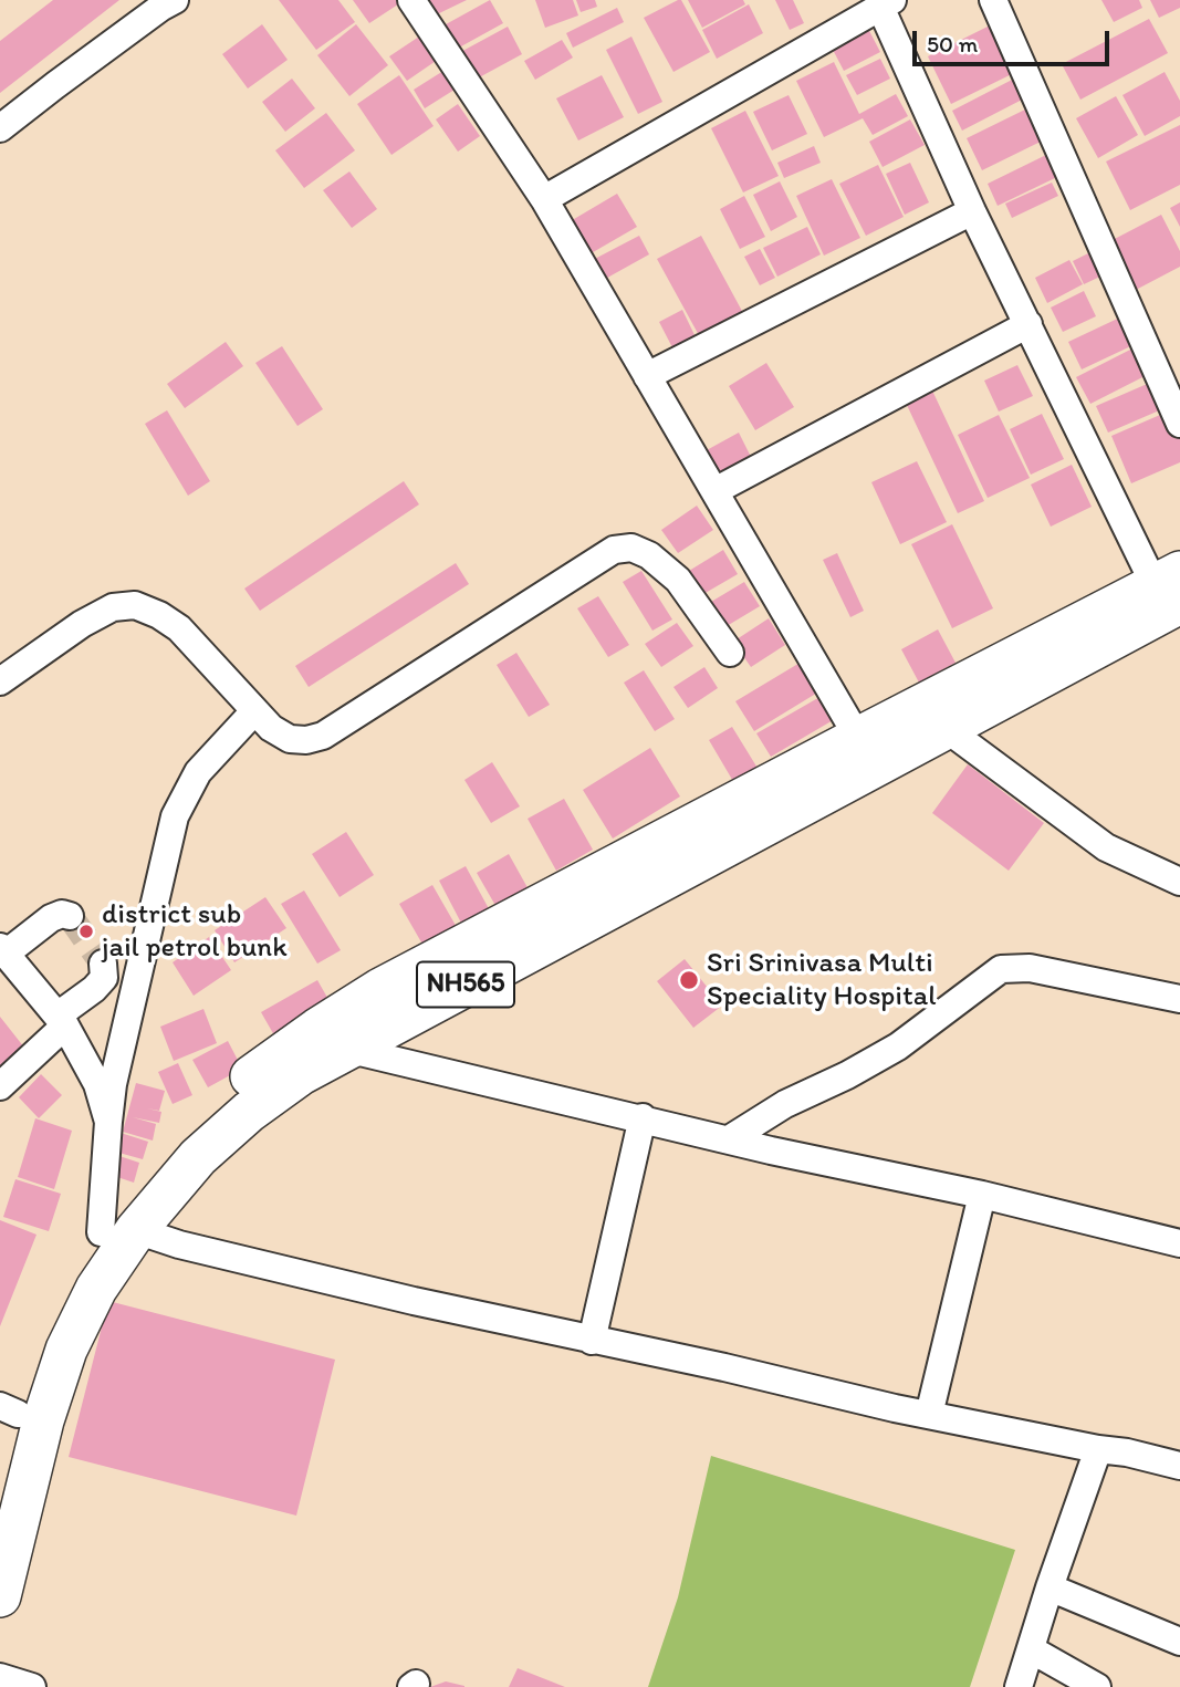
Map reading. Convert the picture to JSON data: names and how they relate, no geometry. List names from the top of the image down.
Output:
{
  "streets": {
    "highway": ["NH565"]
  },
  "places": ["district sub jail petrol bunk", "Sri Srinivasa Multi Speciality Hospital"],
  "scale_bar": "50 m"
}
